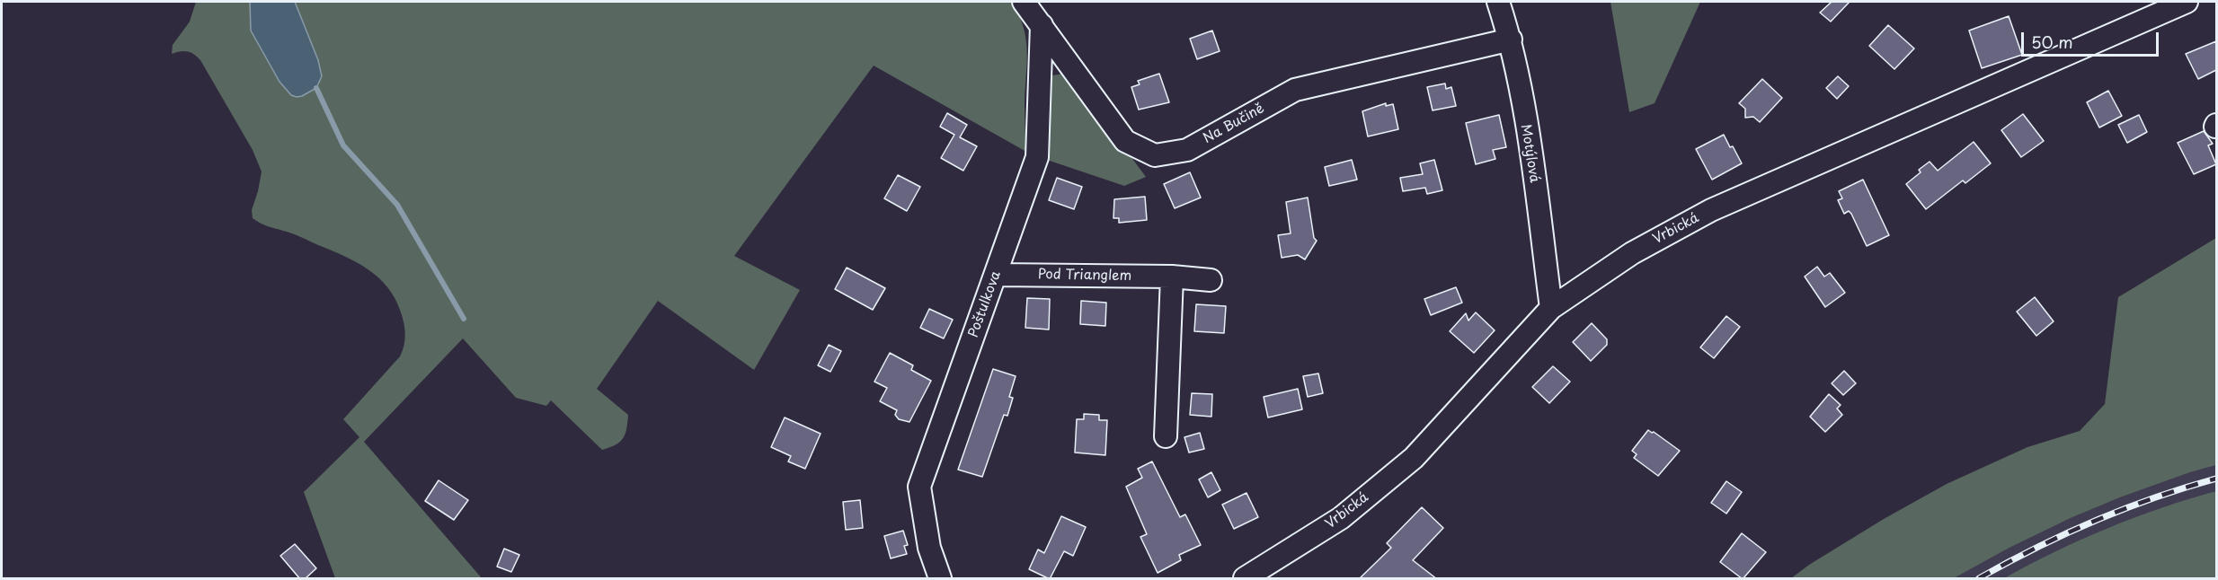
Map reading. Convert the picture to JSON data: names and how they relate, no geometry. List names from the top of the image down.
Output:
{
  "streets": {
    "street": [
      "Na Bučině",
      "Motýlová",
      "Vrbická",
      "Pod Trianglem",
      "Poštulkova"
    ]
  },
  "crossings": [
    ["Na Bučině", "Motýlová"],
    ["Na Bučině", "Poštulkova"],
    ["Motýlová", "Vrbická"],
    ["Pod Trianglem", "Poštulkova"]
  ],
  "scale_bar": "50 m"
}
